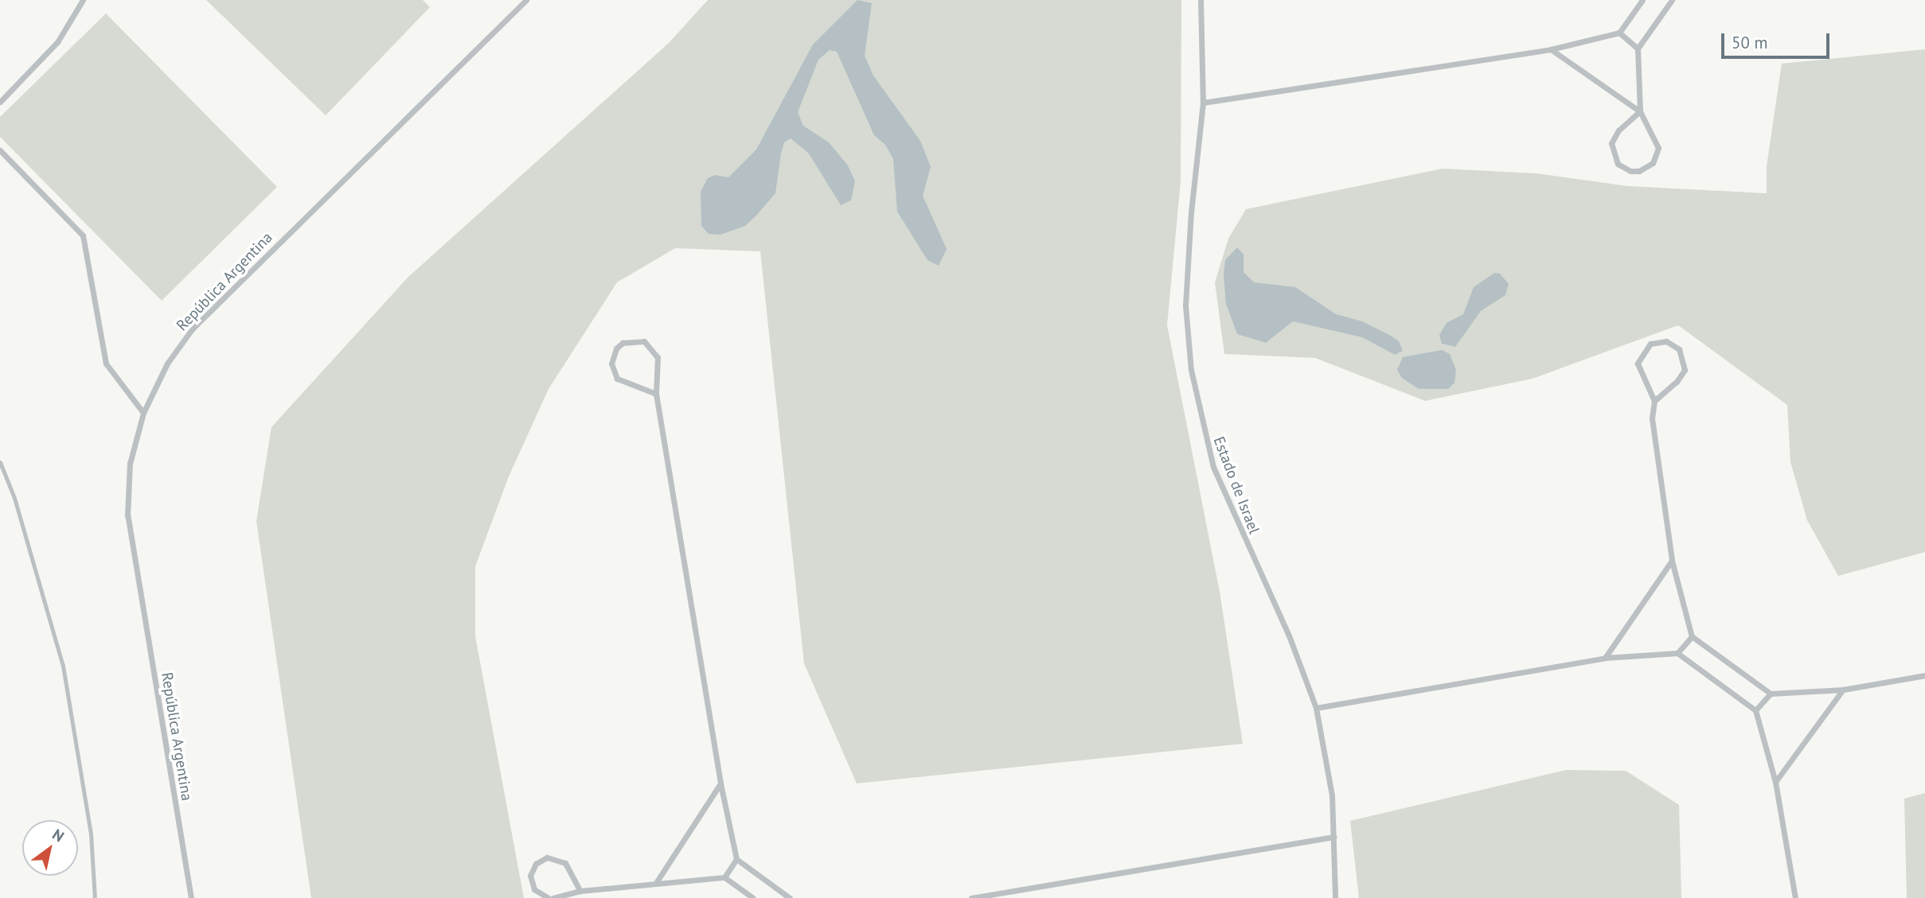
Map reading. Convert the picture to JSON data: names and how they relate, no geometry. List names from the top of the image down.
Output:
{
  "streets": {
    "street": ["República Argentina", "Estado de Israel"]
  },
  "scale_bar": "50 m",
  "north": "top right"
}
